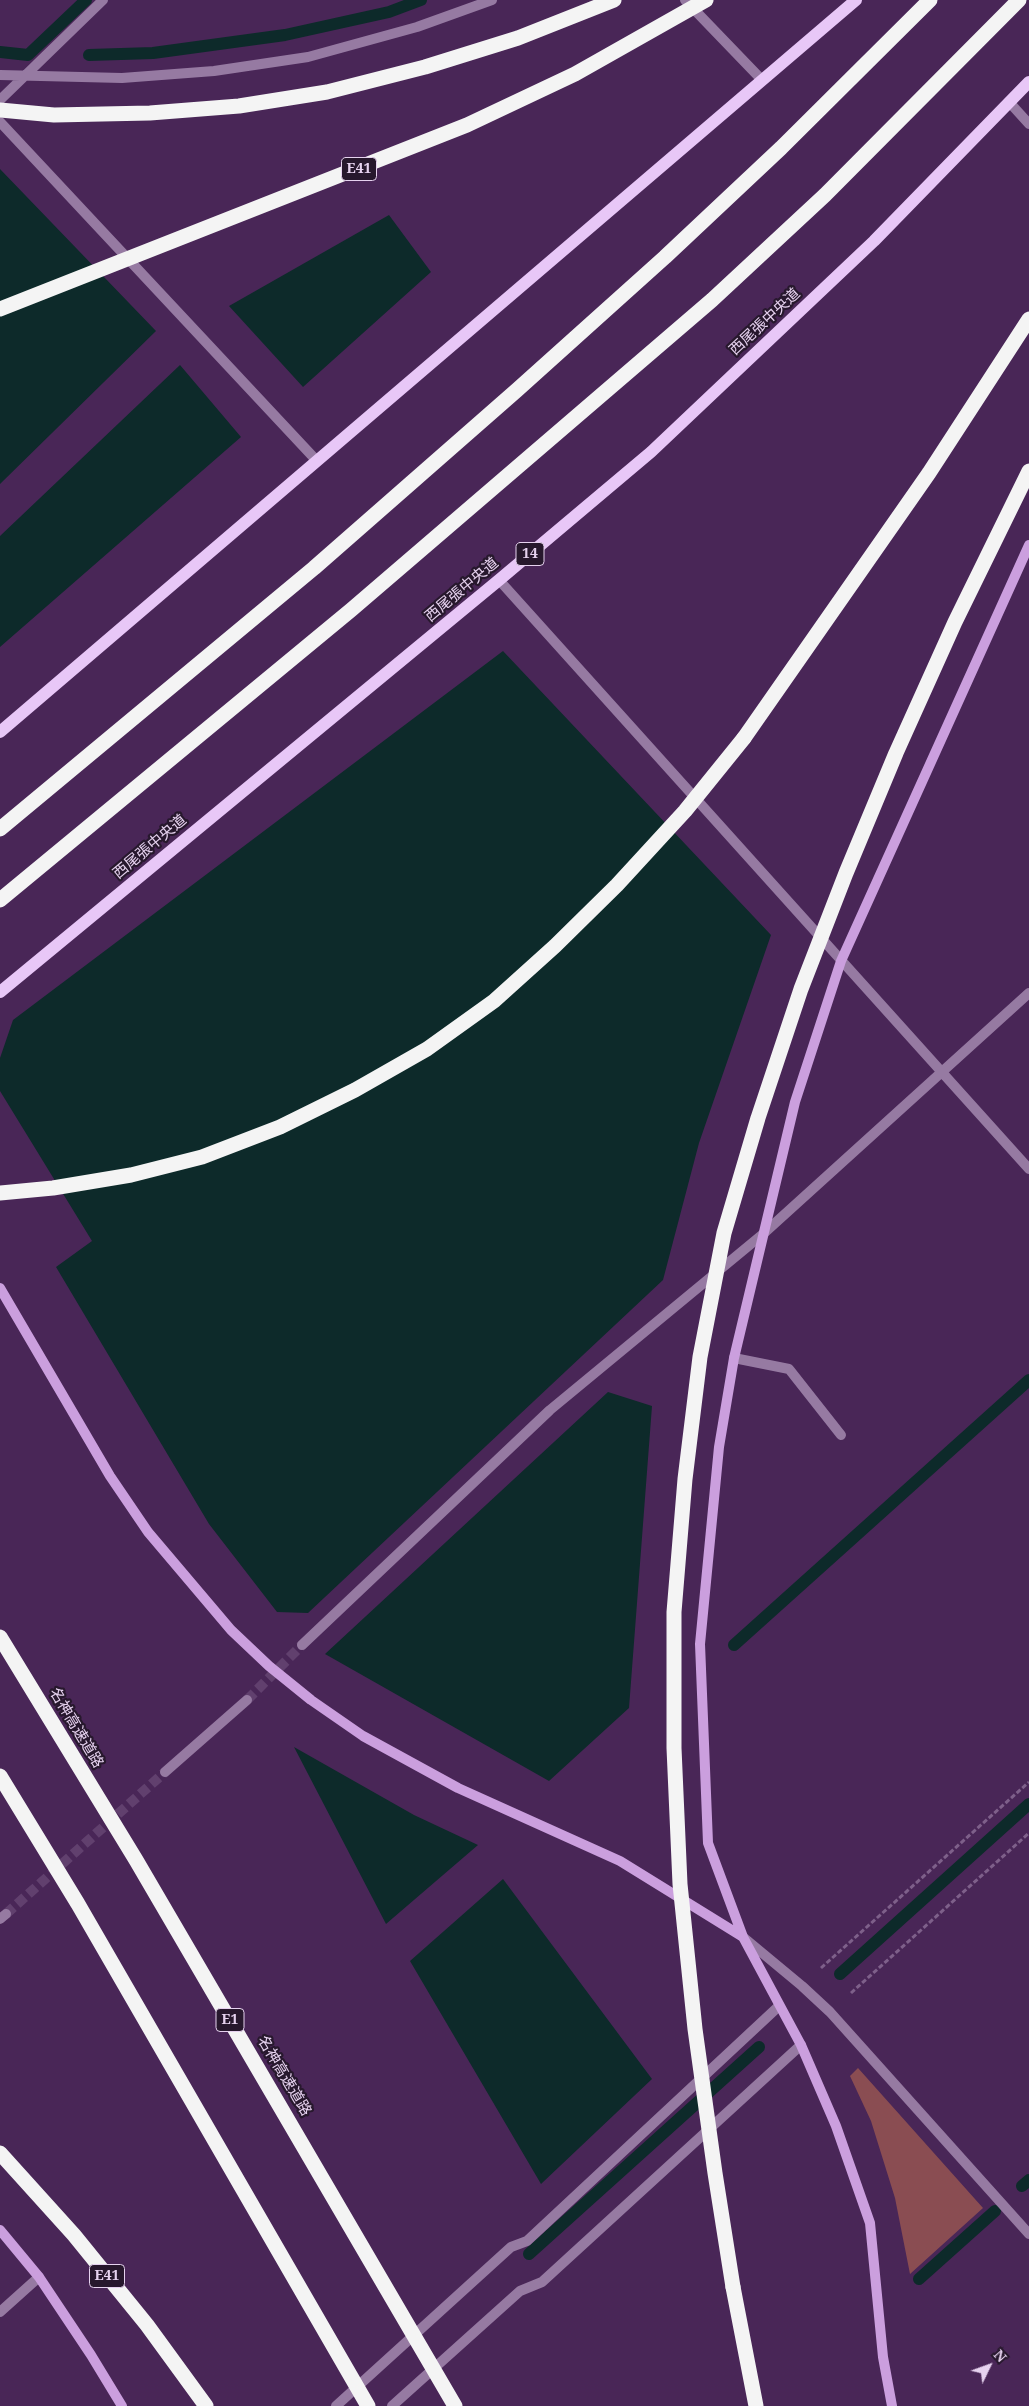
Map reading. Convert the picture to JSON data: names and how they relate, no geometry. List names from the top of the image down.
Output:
{
  "streets": {
    "highway": ["E41", "名神高速道路", "E1"],
    "main road": ["西尾張中央道", "14"]
  },
  "north": "top right"
}
